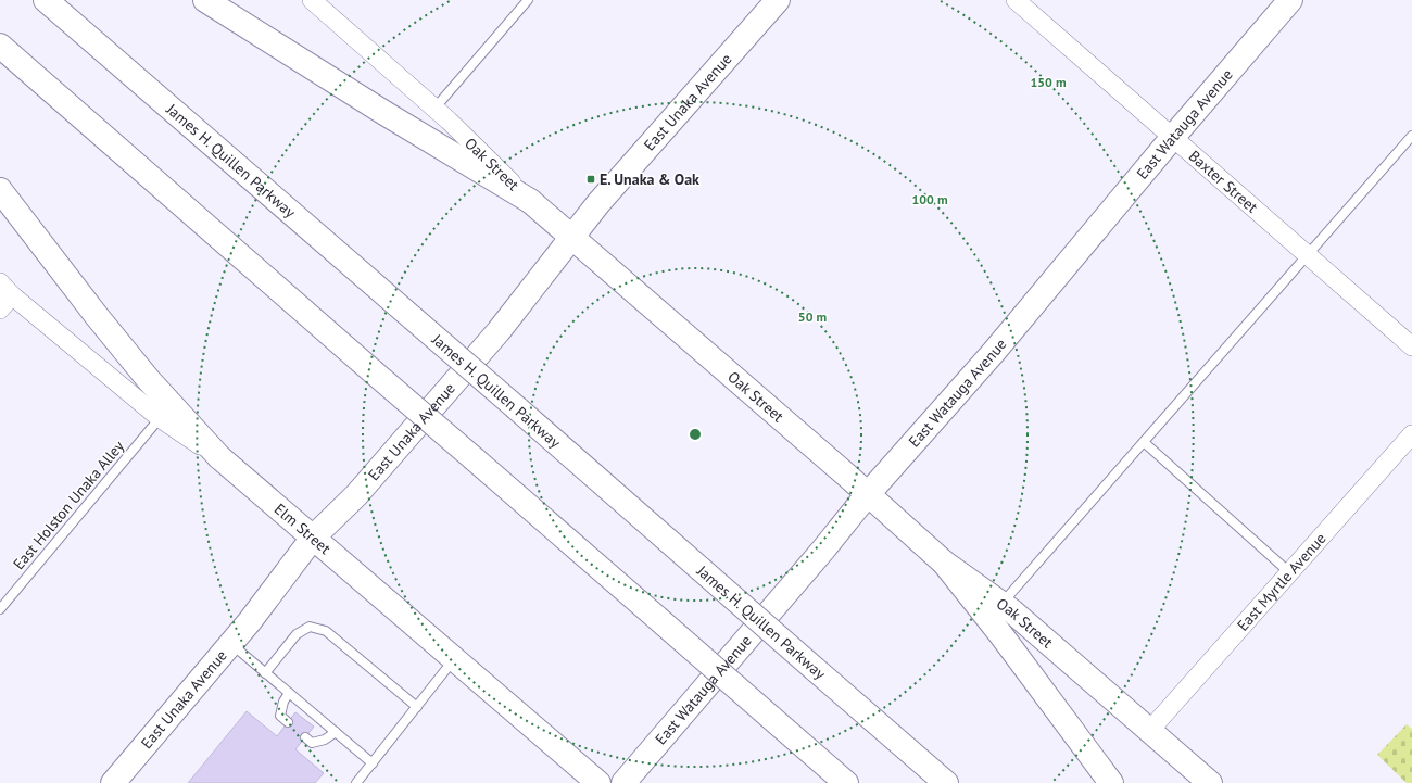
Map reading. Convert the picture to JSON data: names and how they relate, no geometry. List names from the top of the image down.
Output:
{
  "streets": {
    "main road": [
      "East Unaka Avenue",
      "East Watauga Avenue",
      "James H. Quillen Parkway",
      "Oak Street",
      "Elm Street"
    ],
    "street": ["Baxter Street", "East Myrtle Avenue"],
    "lane": ["East Holston Unaka Alley"]
  },
  "crossings": [
    ["East Unaka Avenue", "Oak Street"],
    ["East Unaka Avenue", "Elm Street"],
    ["East Watauga Avenue", "Oak Street"],
    ["East Watauga Avenue", "Baxter Street"],
    ["Oak Street", "East Myrtle Avenue"],
    ["East Holston Unaka Alley", "Elm Street"]
  ],
  "places": {
    "transit": ["E. Unaka & Oak"]
  },
  "rings": ["150 m", "100 m", "50 m"]
}
